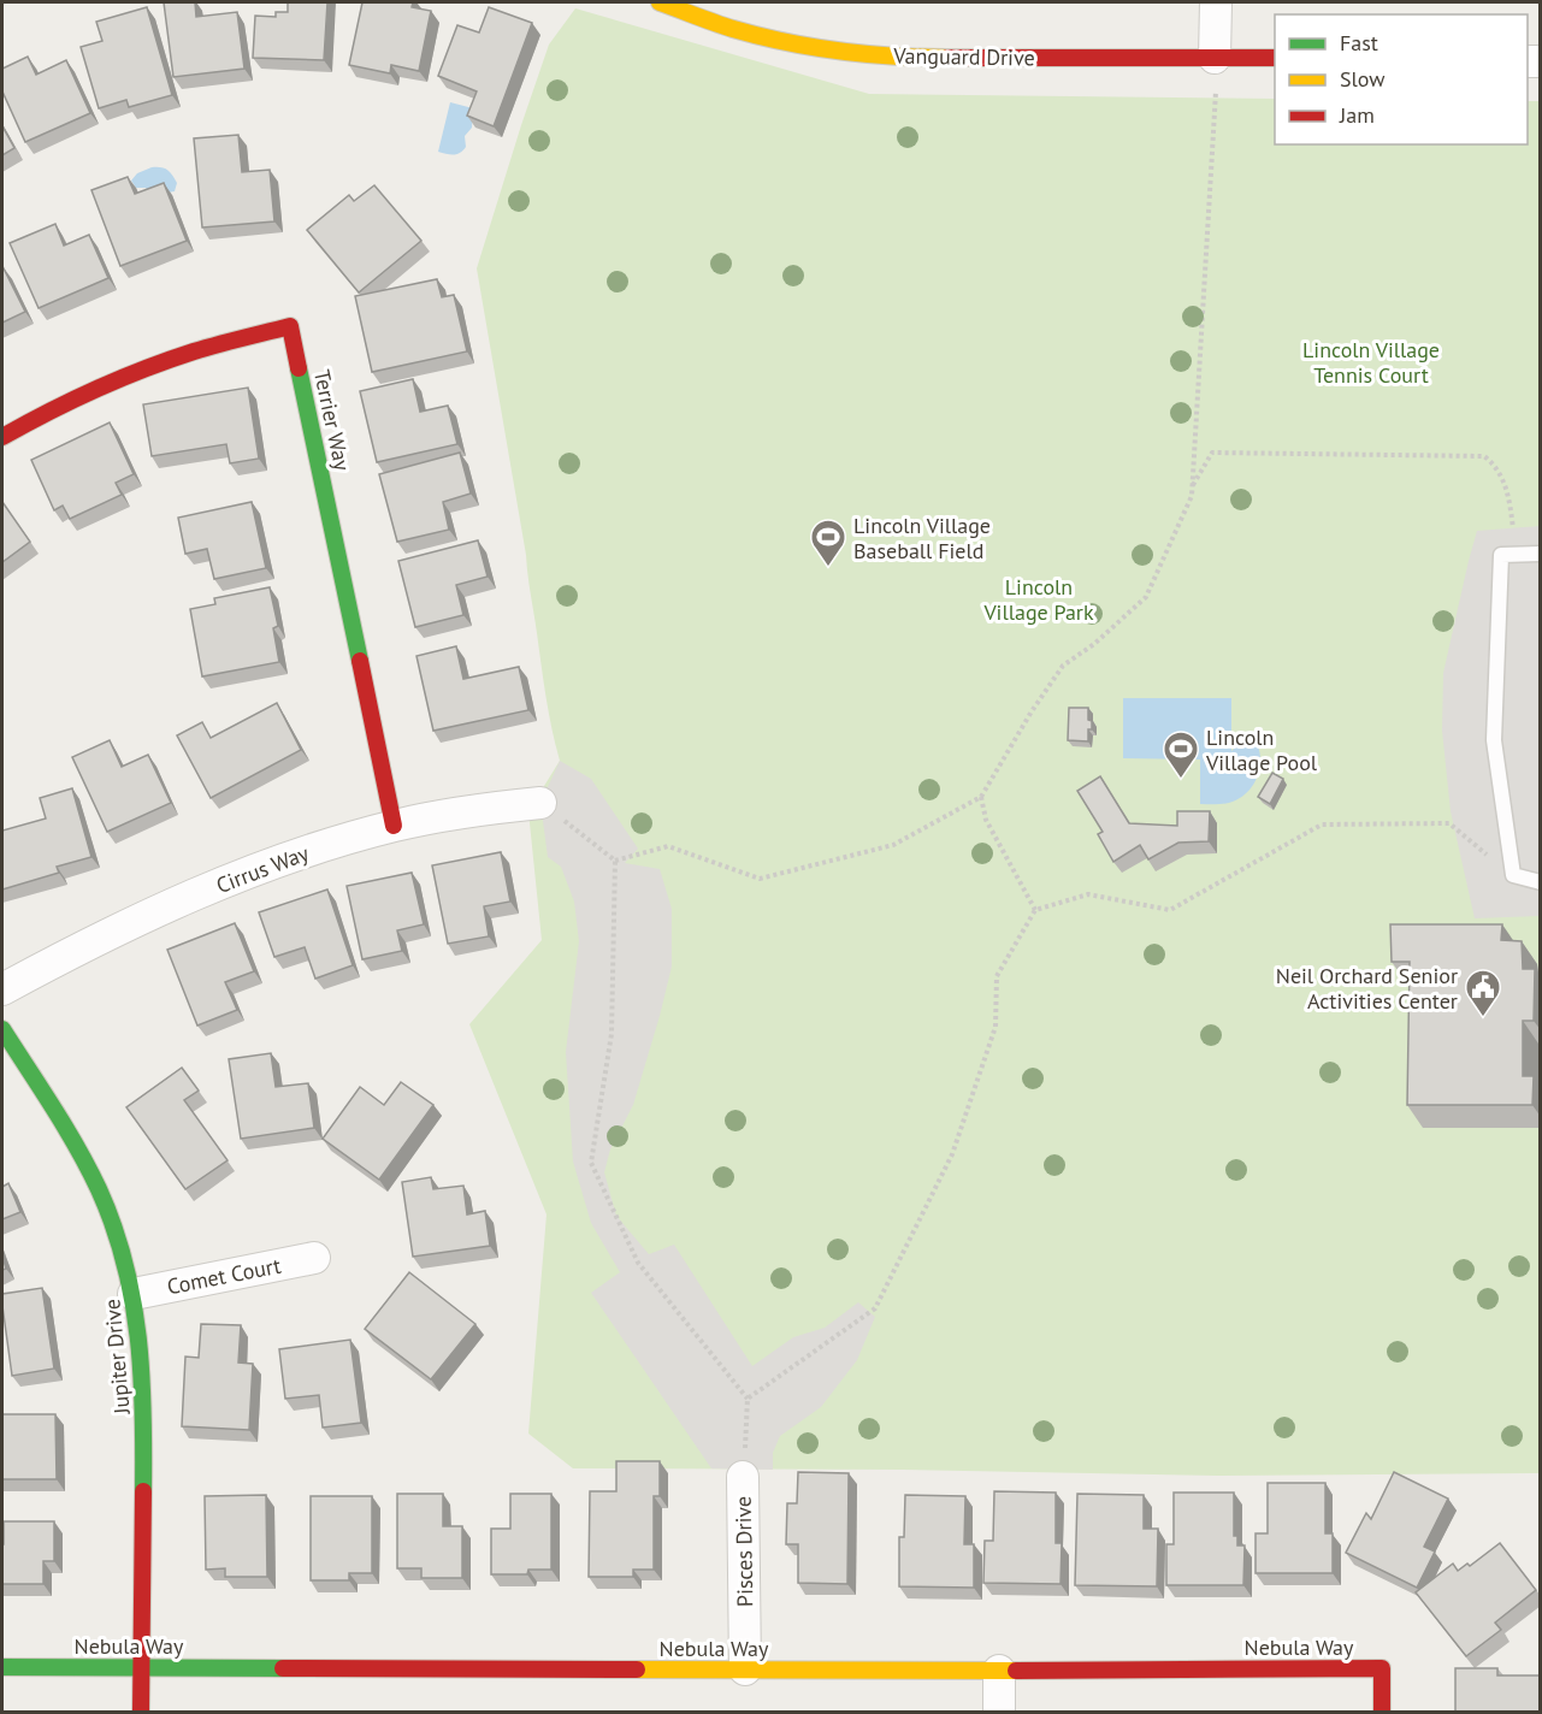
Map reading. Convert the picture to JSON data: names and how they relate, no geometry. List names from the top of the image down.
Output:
{
  "streets": {
    "street": [
      "Vanguard Drive",
      "Terrier Way",
      "Cirrus Way",
      "Comet Court",
      "Jupiter Drive",
      "Pisces Drive",
      "Nebula Way"
    ]
  },
  "crossings": [
    ["Terrier Way", "Cirrus Way"],
    ["Comet Court", "Jupiter Drive"],
    ["Jupiter Drive", "Nebula Way"],
    ["Pisces Drive", "Nebula Way"]
  ],
  "parks": ["Lincoln Village Tennis Court", "Lincoln Village Park"],
  "places": {
    "sports": ["Lincoln Village Baseball Field", "Lincoln Village Pool"],
    "public building": ["Neil Orchard Senior Activities Center"]
  },
  "legend": ["Fast", "Slow", "Jam"]
}
